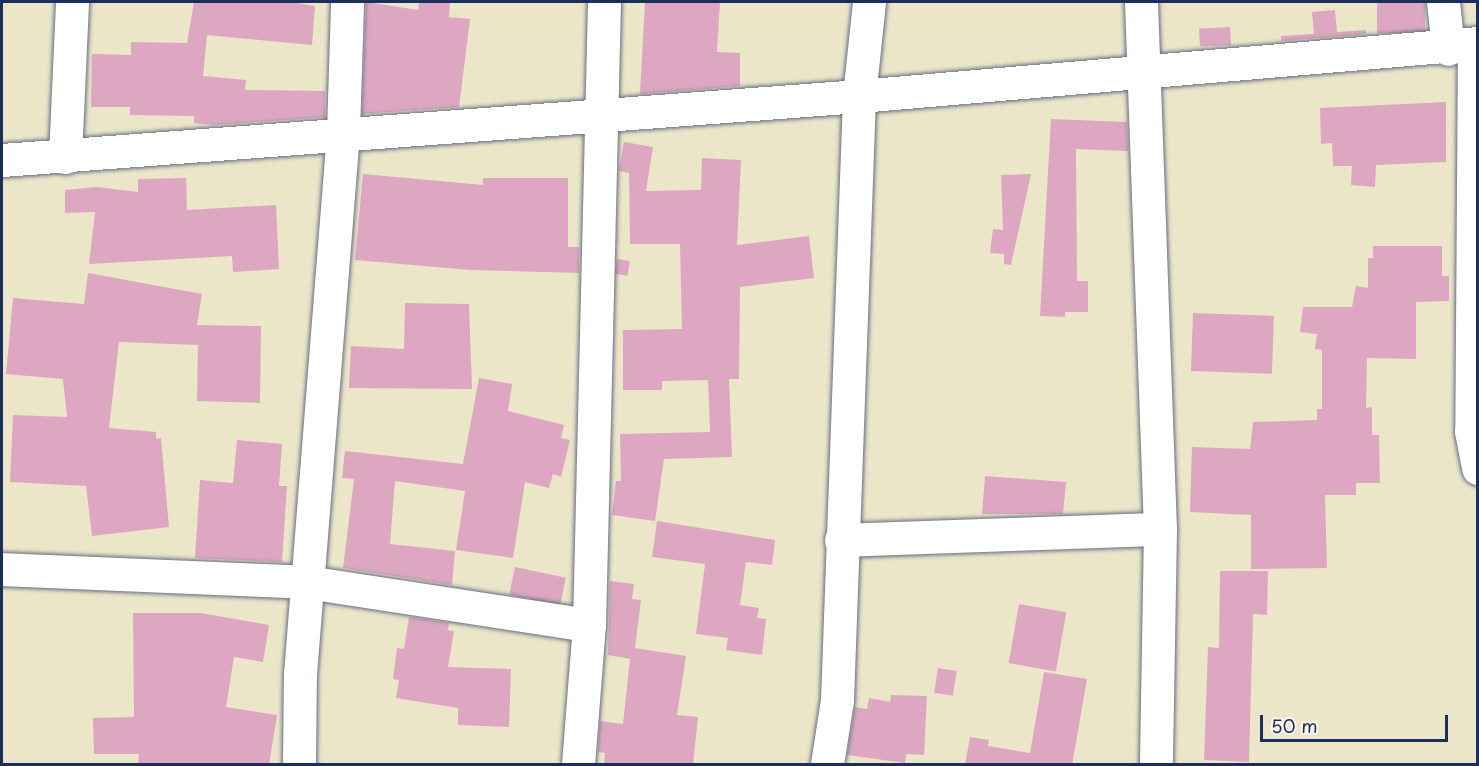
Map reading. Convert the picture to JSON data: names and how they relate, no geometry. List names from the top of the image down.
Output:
{
  "scale_bar": "50 m"
}
